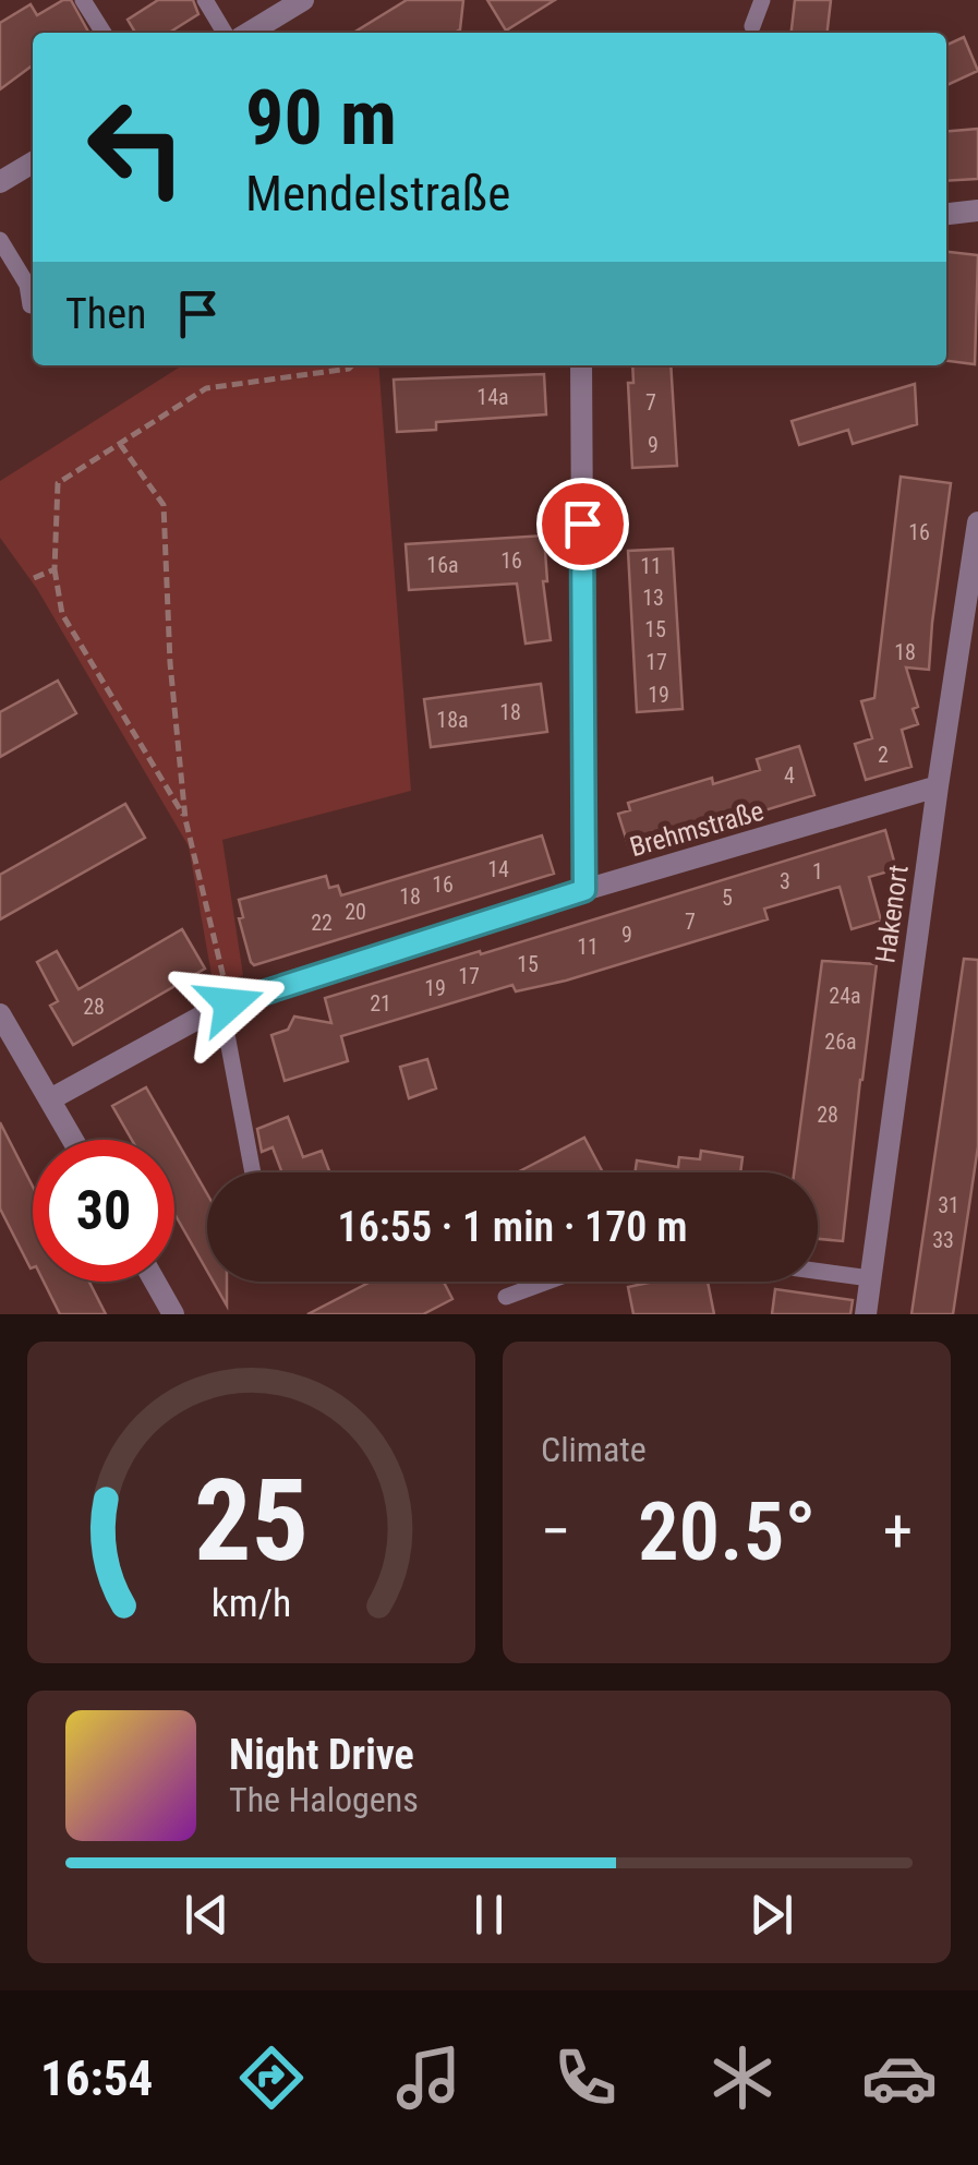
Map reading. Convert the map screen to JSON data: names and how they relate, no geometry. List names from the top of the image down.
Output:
{
  "streets": {
    "street": ["Brehmstraße", "Hakenort"]
  },
  "crossings": [
    ["Brehmstraße", "Hakenort"]
  ],
  "house_numbers": [
    "14a",
    "7",
    "9",
    "16",
    "16",
    "16a",
    "11",
    "13",
    "15",
    "18",
    "17",
    "19",
    "18",
    "18a",
    "2",
    "4",
    "14",
    "1",
    "3",
    "16",
    "18",
    "5",
    "20",
    "7",
    "22",
    "9",
    "11",
    "15",
    "17",
    "19",
    "24a",
    "21",
    "28",
    "26a",
    "28",
    "31",
    "33"
  ],
  "page": {
    "turn": ["90 m", "Mendelstraße"],
    "then": "Then",
    "limit": "30",
    "trip": "16:55 · 1 min · 170 m",
    "tile": "Climate",
    "heat": ["−", "20.5°", "+"],
    "song": ["Night Drive", "The Halogens"],
    "tabs": "16:54",
    "gauge": ["25", "km/h"]
  }
}
